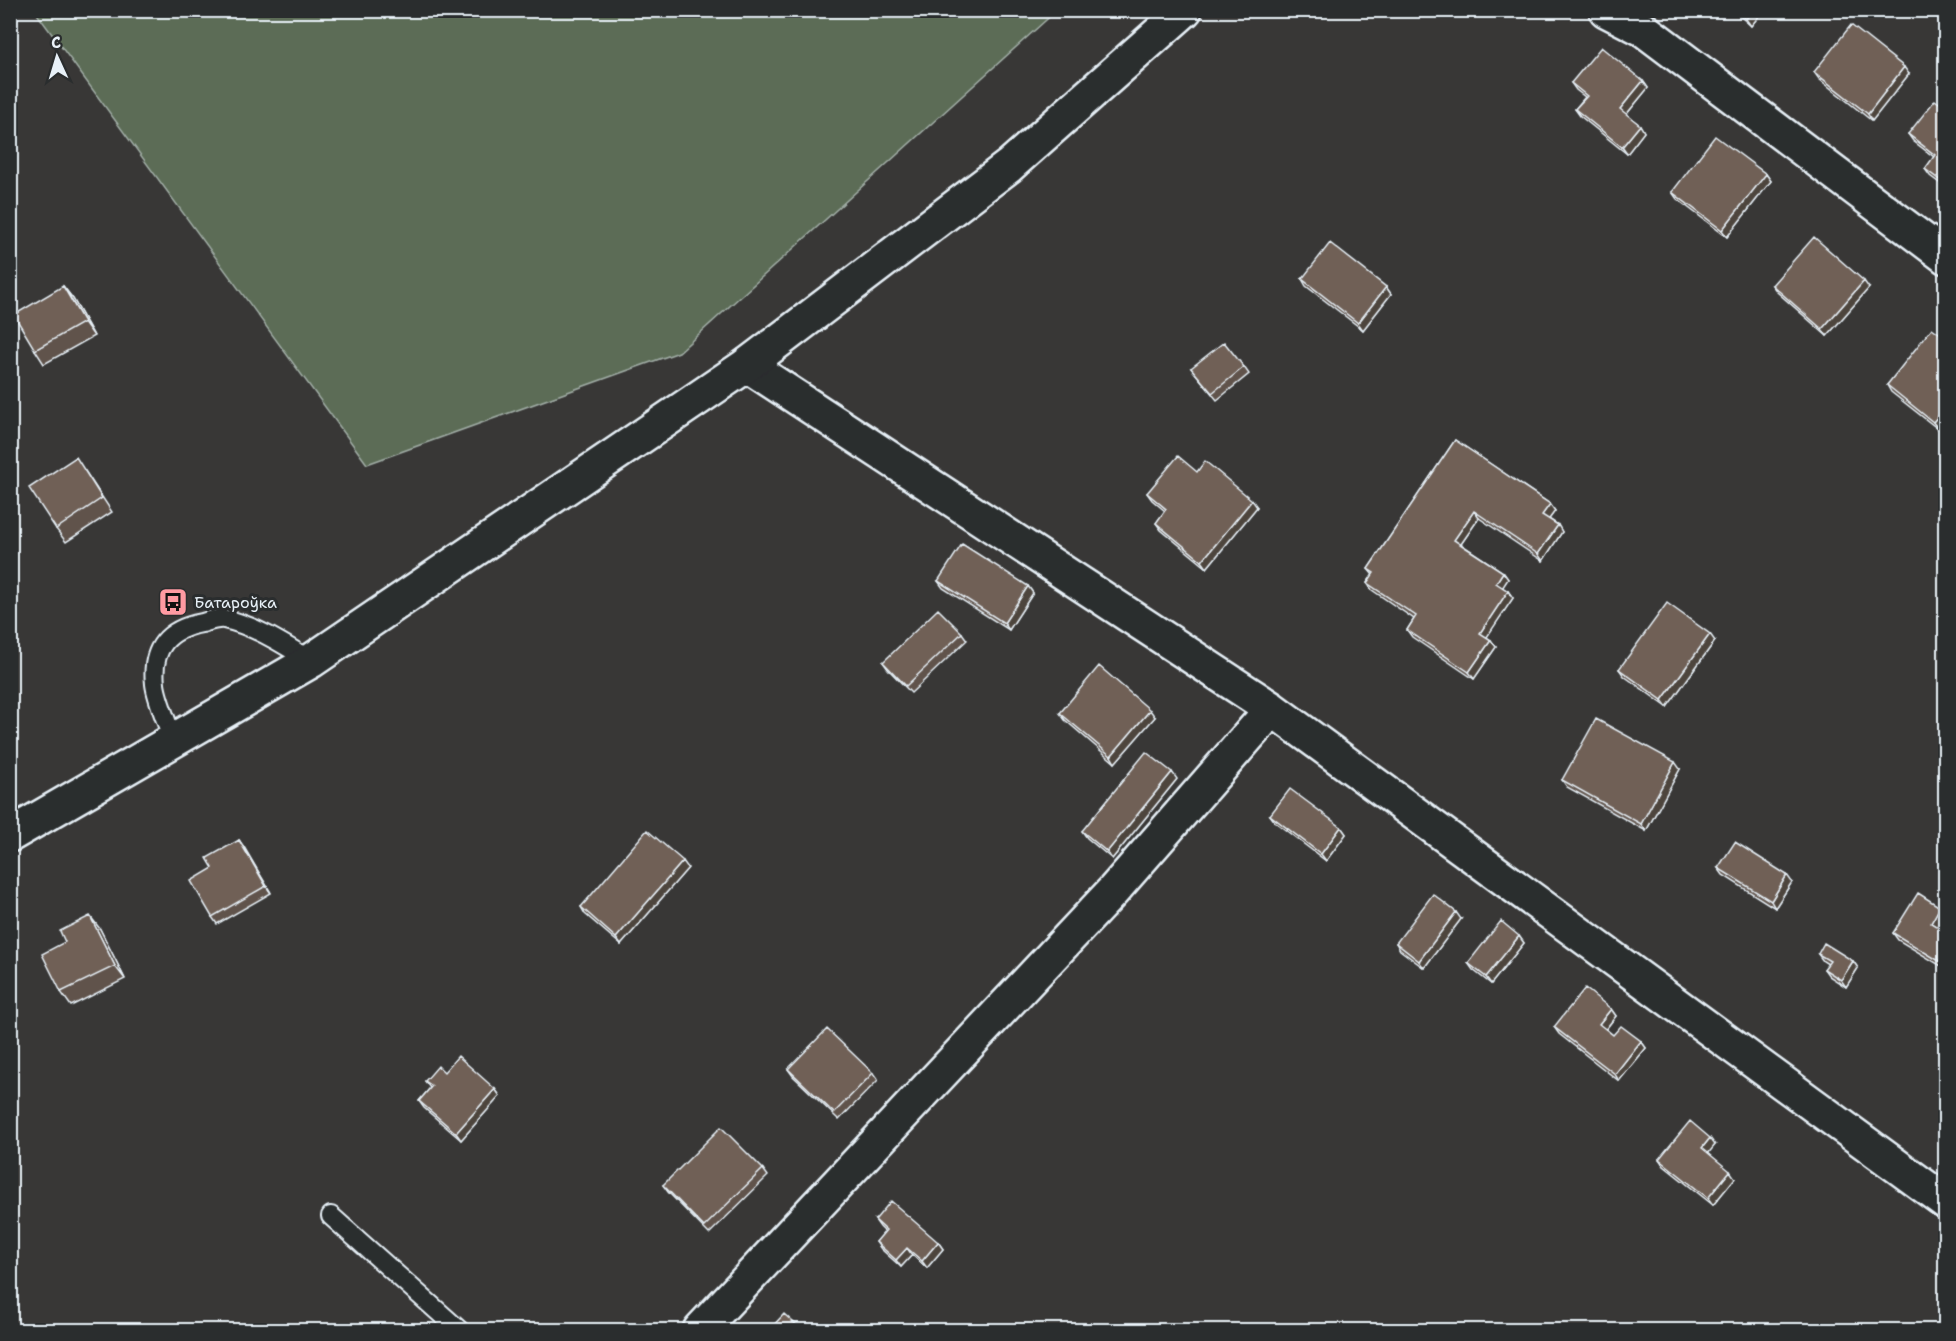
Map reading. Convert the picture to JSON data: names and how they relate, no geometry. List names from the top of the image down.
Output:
{
  "places": {
    "bus stop": ["Батароўка"]
  },
  "north": "top"
}
